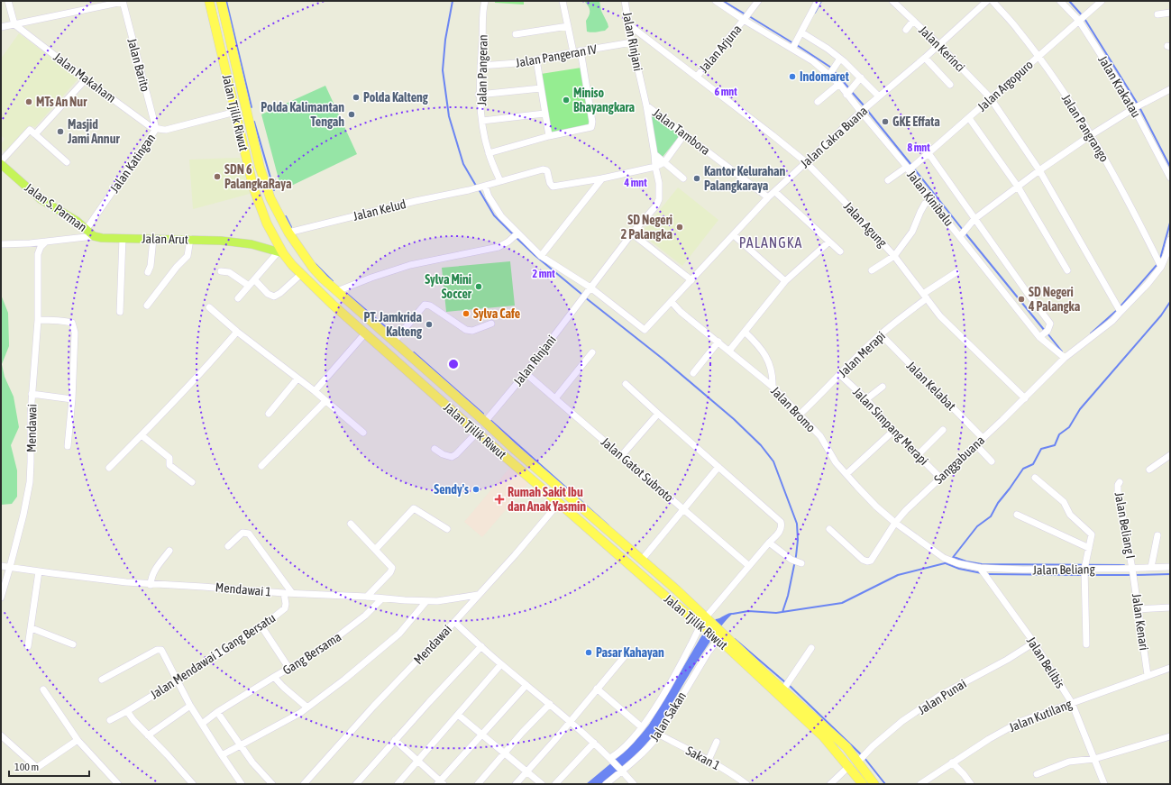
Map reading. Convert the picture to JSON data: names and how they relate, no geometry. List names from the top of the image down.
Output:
{
  "streets": {
    "highway": ["Jalan Tjilik Riwut"],
    "main road": ["Jalan S. Parman", "Jalan Arut"],
    "street": [
      "Jalan Rinjani",
      "Jalan Arjuna",
      "Jalan Kerinci",
      "Jalan Pangeran IV",
      "Jalan Barito",
      "Jalan Pangeran",
      "Jalan Makaham",
      "Jalan Argopuro",
      "Jalan Krakatau",
      "Jalan Pangrango",
      "Jalan Tambora",
      "Jalan Cakra Buana",
      "Jalan Katingan",
      "Jalan Kinibalu",
      "Jalan Kelud",
      "Jalan Agung",
      "Jalan Merapi",
      "Jalan Kelabat",
      "Jalan Bromo",
      "Jalan Simpang Merapi",
      "Mendawai",
      "Sanggabuana",
      "Jalan Gatot Subroto",
      "Jalan Beliang I",
      "Jalan Beliang",
      "Mendawai 1",
      "Jalan Kenari",
      "Gang Bersama",
      "Jalan Mendawai 1 Gang Bersatu",
      "Jalan Belibis",
      "Jalan Punai",
      "Jalan Kutilang",
      "Jalan Sakan",
      "Sakan 1"
    ]
  },
  "crossings": [
    ["Jalan Rinjani", "Jalan Pangeran IV"],
    ["Jalan Rinjani", "Jalan Tjilik Riwut"],
    ["Jalan Rinjani", "Jalan Tambora"],
    ["Jalan Rinjani", "Jalan Cakra Buana"],
    ["Jalan Rinjani", "Jalan Agung"],
    ["Jalan Rinjani", "Jalan Gatot Subroto"],
    ["Jalan Arjuna", "Jalan Kinibalu"],
    ["Jalan Arjuna", "Jalan Agung"],
    ["Jalan Kerinci", "Jalan Argopuro"],
    ["Jalan Kerinci", "Jalan Cakra Buana"],
    ["Jalan Pangeran IV", "Jalan Pangeran"],
    ["Jalan Barito", "Jalan Makaham"],
    ["Jalan Barito", "Jalan Katingan"],
    ["Jalan Makaham", "Jalan Katingan"],
    ["Jalan Argopuro", "Jalan Krakatau"],
    ["Jalan Argopuro", "Jalan Pangrango"],
    ["Jalan Argopuro", "Jalan Kinibalu"],
    ["Jalan Tjilik Riwut", "Jalan Katingan"],
    ["Jalan Tjilik Riwut", "Jalan Kelud"],
    ["Jalan Tjilik Riwut", "Jalan Arut"],
    ["Jalan Tjilik Riwut", "Mendawai"],
    ["Jalan Tjilik Riwut", "Jalan Punai"],
    ["Jalan Tjilik Riwut", "Jalan Sakan"],
    ["Jalan Tambora", "Jalan Cakra Buana"],
    ["Jalan Cakra Buana", "Jalan Kinibalu"],
    ["Jalan Cakra Buana", "Jalan Agung"],
    ["Jalan Cakra Buana", "Jalan Bromo"],
    ["Jalan Katingan", "Jalan S. Parman"],
    ["Jalan S. Parman", "Jalan Arut"],
    ["Jalan Agung", "Jalan Merapi"],
    ["Jalan Agung", "Sanggabuana"],
    ["Jalan Arut", "Mendawai"],
    ["Jalan Merapi", "Jalan Kelabat"],
    ["Jalan Merapi", "Jalan Bromo"],
    ["Jalan Merapi", "Jalan Simpang Merapi"],
    ["Jalan Kelabat", "Sanggabuana"],
    ["Jalan Bromo", "Sanggabuana"],
    ["Jalan Bromo", "Jalan Beliang"],
    ["Jalan Simpang Merapi", "Sanggabuana"],
    ["Mendawai", "Mendawai 1"],
    ["Jalan Beliang I", "Jalan Beliang"],
    ["Jalan Beliang I", "Jalan Kenari"],
    ["Jalan Beliang", "Jalan Kenari"],
    ["Jalan Beliang", "Jalan Belibis"],
    ["Mendawai 1", "Gang Bersama"],
    ["Mendawai 1", "Jalan Mendawai 1 Gang Bersatu"],
    ["Jalan Kenari", "Jalan Kutilang"],
    ["Jalan Belibis", "Jalan Punai"],
    ["Jalan Belibis", "Jalan Kutilang"],
    ["Jalan Sakan", "Sakan 1"]
  ],
  "districts": ["PALANGKA"],
  "places": {
    "other": [
      "Indomaret",
      "Polda Kalteng",
      "Miniso Bhayangkara",
      "MTs An Nur",
      "Polda Kalimantan Tengah",
      "GKE Effata",
      "Masjid Jami Annur",
      "SDN 6 PalangkaRaya",
      "Kantor Kelurahan Palangkaraya",
      "SD Negeri 2 Palangka",
      "Sylva Mini Soccer",
      "SD Negeri 4 Palangka",
      "Sylva Cafe",
      "PT. Jamkrida Kalteng",
      "Sendy's",
      "Pasar Kahayan"
    ],
    "health": ["Rumah Sakit Ibu dan Anak Yasmin"]
  },
  "scale_bar": "100 m",
  "rings": [
    "6 mnt",
    "8 mnt",
    "4 mnt",
    "2 mnt"
  ]
}
